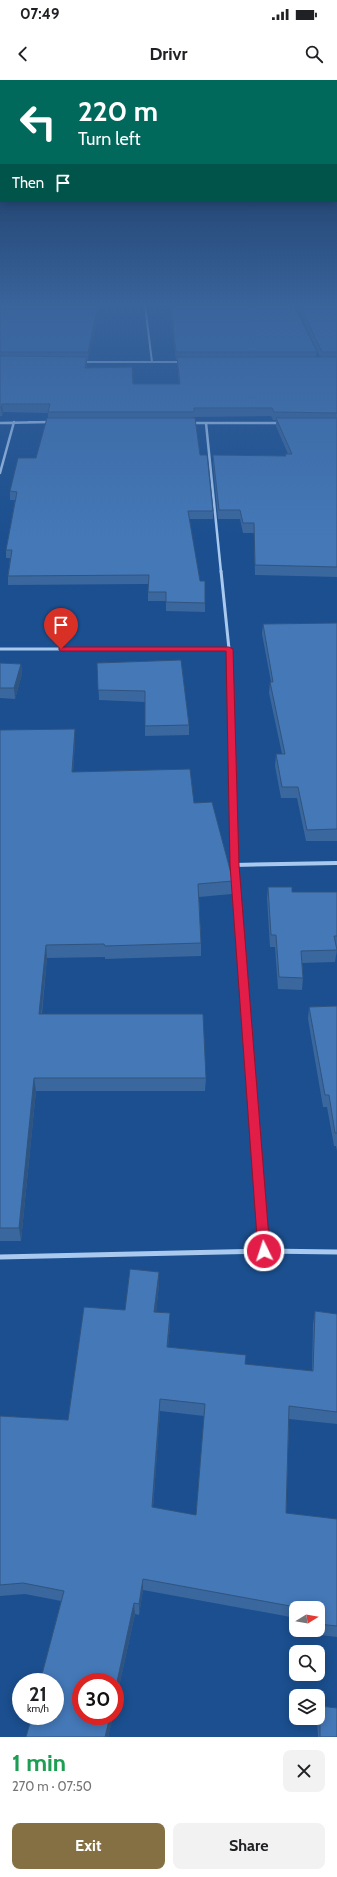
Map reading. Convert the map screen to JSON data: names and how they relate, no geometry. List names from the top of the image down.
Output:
{
  "north": "right",
  "page": {
    "status": "07:49",
    "header": "Drivr",
    "turn": ["220 m", "Turn left"],
    "then": "Then",
    "speed": "21 km/h",
    "limit": "30",
    "heading": ["1 min", "270 m · 07:50"],
    "buttons": ["Exit", "Share"]
  }
}
